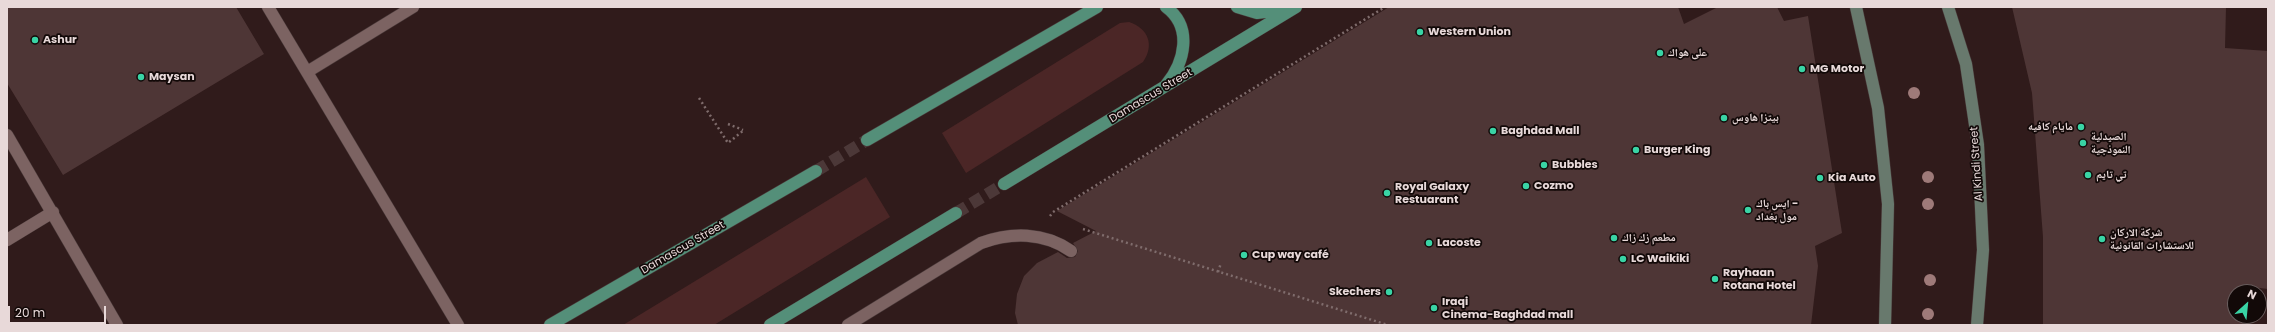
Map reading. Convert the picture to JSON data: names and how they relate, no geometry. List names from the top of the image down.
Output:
{
  "streets": {
    "main road": ["Damascus Street"],
    "street": ["Al Kindi Street"]
  },
  "places": [
    "Western Union",
    "Ashur",
    "على هواك",
    "MG Motor",
    "Maysan",
    "بيتزا هاوس",
    "مايام كافيه",
    "Baghdad Mall",
    "الصيدلية النموذجية",
    "Burger King",
    "Bubbles",
    "تي تايم",
    "Kia Auto",
    "Cozmo",
    "Royal Galaxy Restuarant",
    "ايس باك - مول بغداد",
    "مطعم زك زاك",
    "شركة الاركان للاستشارات القانونية",
    "Lacoste",
    "Cup way café",
    "LC Waikiki",
    "Rayhaan Rotana Hotel",
    "Skechers",
    "Iraqi Cinema-Baghdad mall"
  ],
  "scale_bar": "20 m",
  "north": "top right"
}
